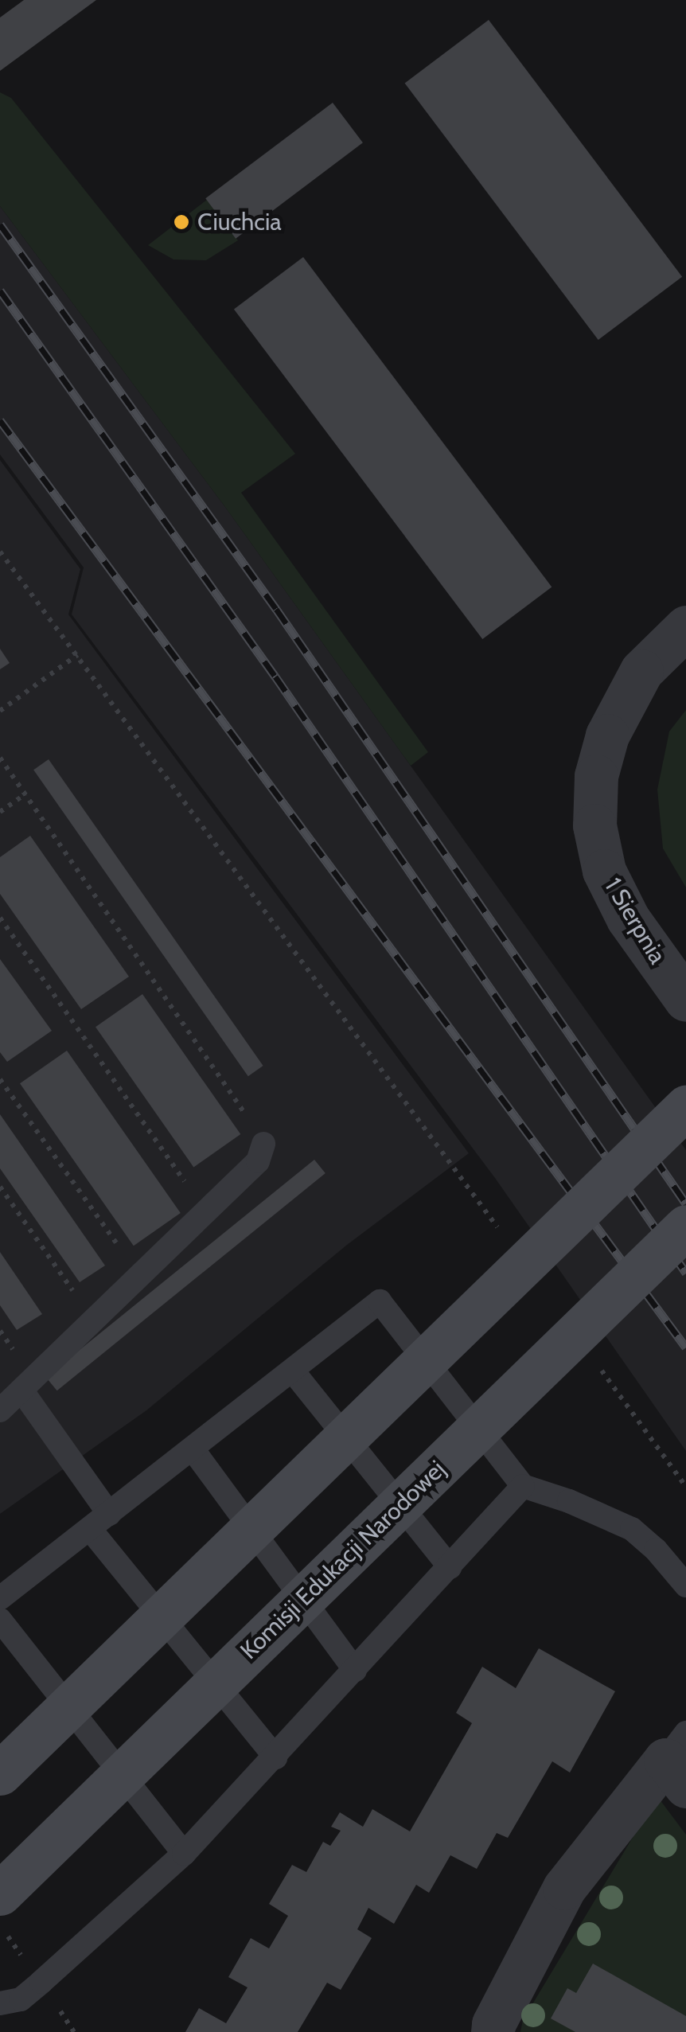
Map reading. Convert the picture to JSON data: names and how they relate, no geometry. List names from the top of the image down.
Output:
{
  "streets": {
    "main road": ["Komisji Edukacji Narodowej"],
    "street": ["1 Sierpnia"]
  },
  "places": ["Ciuchcia"]
}
